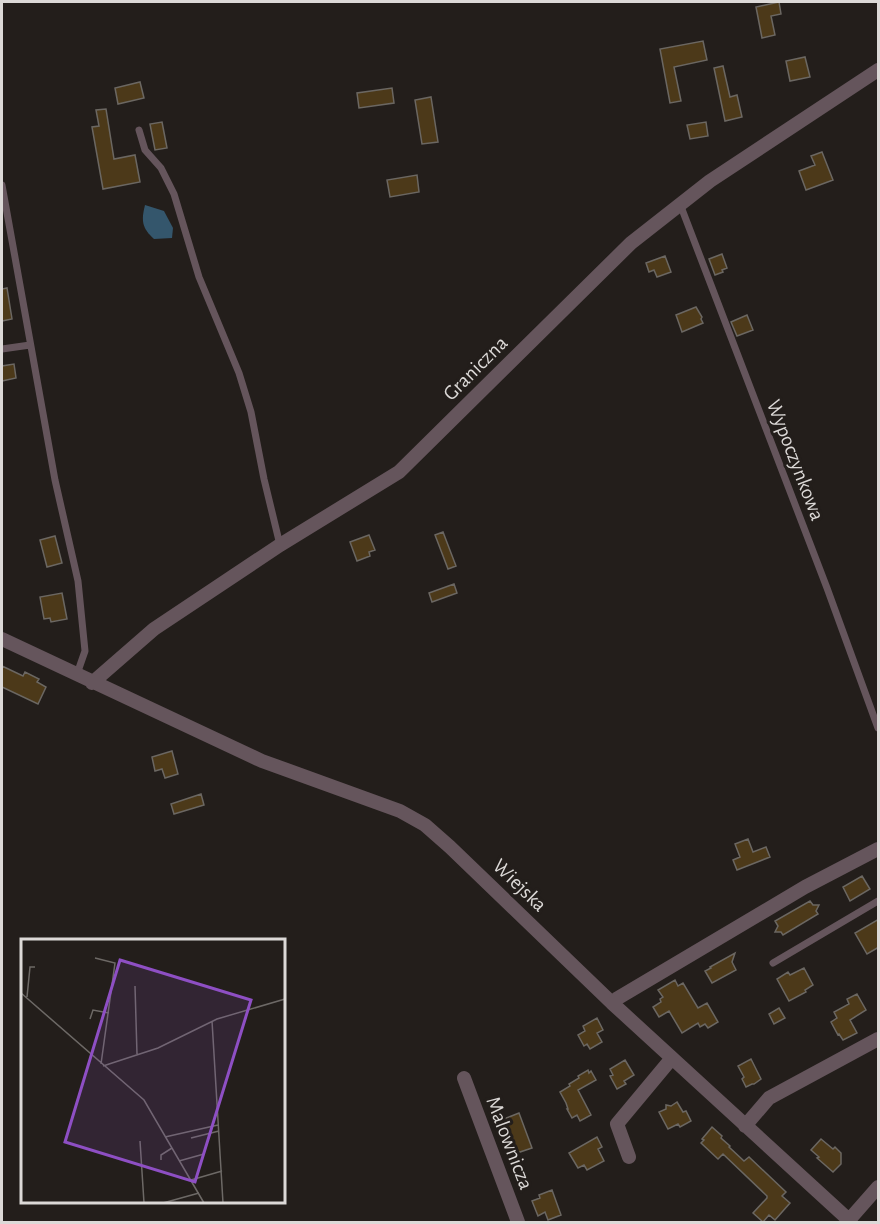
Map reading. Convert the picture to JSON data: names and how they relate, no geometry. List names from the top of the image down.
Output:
{
  "streets": {
    "street": ["Graniczna", "Wiejska", "Malownicza"],
    "lane": ["Wypoczynkowa"]
  },
  "crossings": [
    ["Graniczna", "Wypoczynkowa"],
    ["Graniczna", "Wiejska"]
  ]
}
